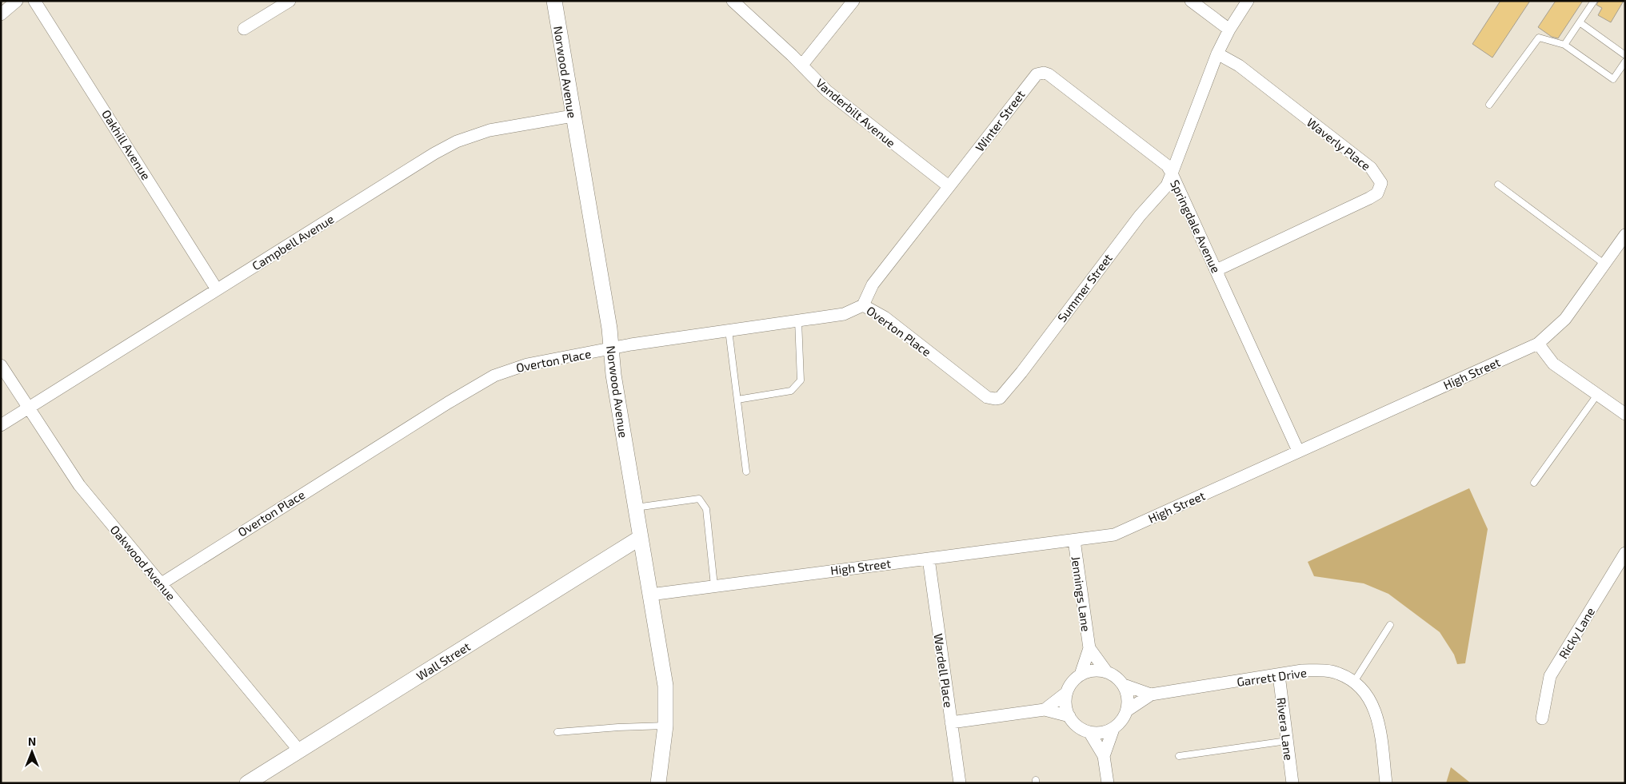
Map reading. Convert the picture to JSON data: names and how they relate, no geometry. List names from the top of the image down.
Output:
{
  "streets": {
    "street": [
      "Norwood Avenue",
      "Vanderbilt Avenue",
      "Winter Street",
      "Waverly Place",
      "Oakhill Avenue",
      "Springdale Avenue",
      "Campbell Avenue",
      "Summer Street",
      "Overton Place",
      "High Street",
      "Oakwood Avenue",
      "Jennings Lane",
      "Ricky Lane",
      "Wall Street",
      "Wardell Place",
      "Garrett Drive",
      "Rivera Lane"
    ]
  },
  "crossings": [
    ["Norwood Avenue", "Campbell Avenue"],
    ["Norwood Avenue", "Overton Place"],
    ["Norwood Avenue", "High Street"],
    ["Norwood Avenue", "Wall Street"],
    ["Vanderbilt Avenue", "Winter Street"],
    ["Winter Street", "Springdale Avenue"],
    ["Winter Street", "Summer Street"],
    ["Winter Street", "Overton Place"],
    ["Waverly Place", "Springdale Avenue"],
    ["Oakhill Avenue", "Campbell Avenue"],
    ["Springdale Avenue", "Summer Street"],
    ["Springdale Avenue", "High Street"],
    ["Campbell Avenue", "Oakwood Avenue"],
    ["Summer Street", "Overton Place"],
    ["Overton Place", "Oakwood Avenue"],
    ["High Street", "Jennings Lane"],
    ["High Street", "Wardell Place"],
    ["Oakwood Avenue", "Wall Street"],
    ["Jennings Lane", "Garrett Drive"],
    ["Garrett Drive", "Rivera Lane"]
  ],
  "north": "top"
}
